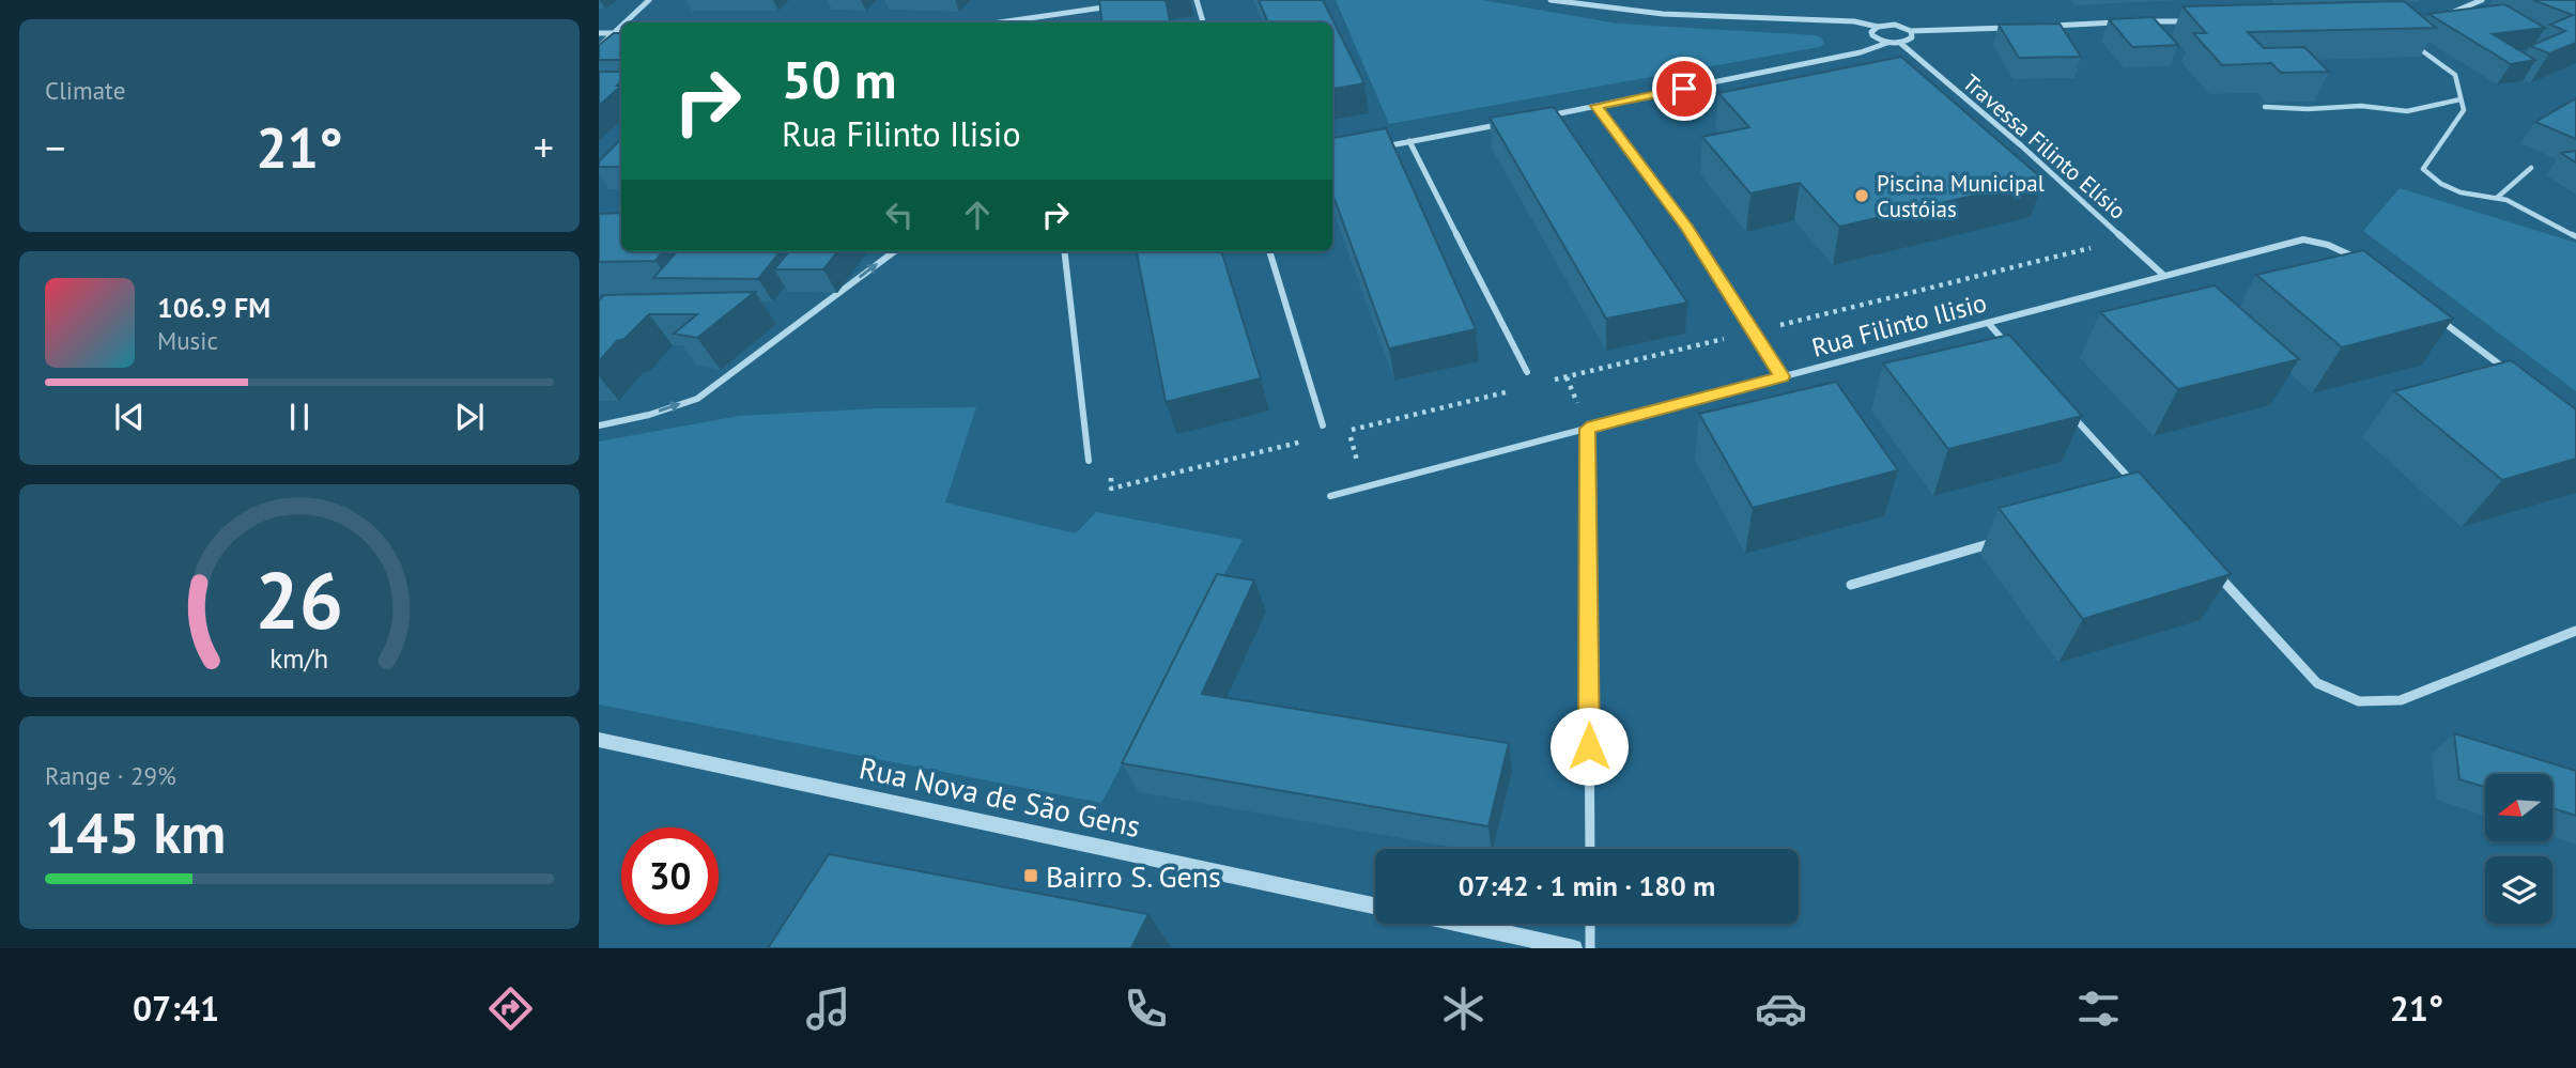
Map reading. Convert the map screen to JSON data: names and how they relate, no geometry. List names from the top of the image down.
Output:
{
  "streets": {
    "street": ["Travessa Filinto Elísio", "Rua Filinto Ilisio", "Rua Nova de São Gens"]
  },
  "crossings": [
    ["Travessa Filinto Elísio", "Rua Filinto Ilisio"]
  ],
  "places": {
    "other": ["Piscina Municipal Custóias"],
    "transit": ["Bairro S. Gens"]
  },
  "north": "left",
  "page": {
    "tile": [
      "Climate",
      ["Range · 29%", "145 km"]
    ],
    "turn": ["50 m", "Rua Filinto Ilisio"],
    "heat": ["−", "21°", "+"],
    "song": ["106.9 FM", "Music"],
    "limit": "30",
    "trip": "07:42 · 1 min · 180 m",
    "tabs": ["07:41", "21°"],
    "gauge": ["26", "km/h"]
  }
}
